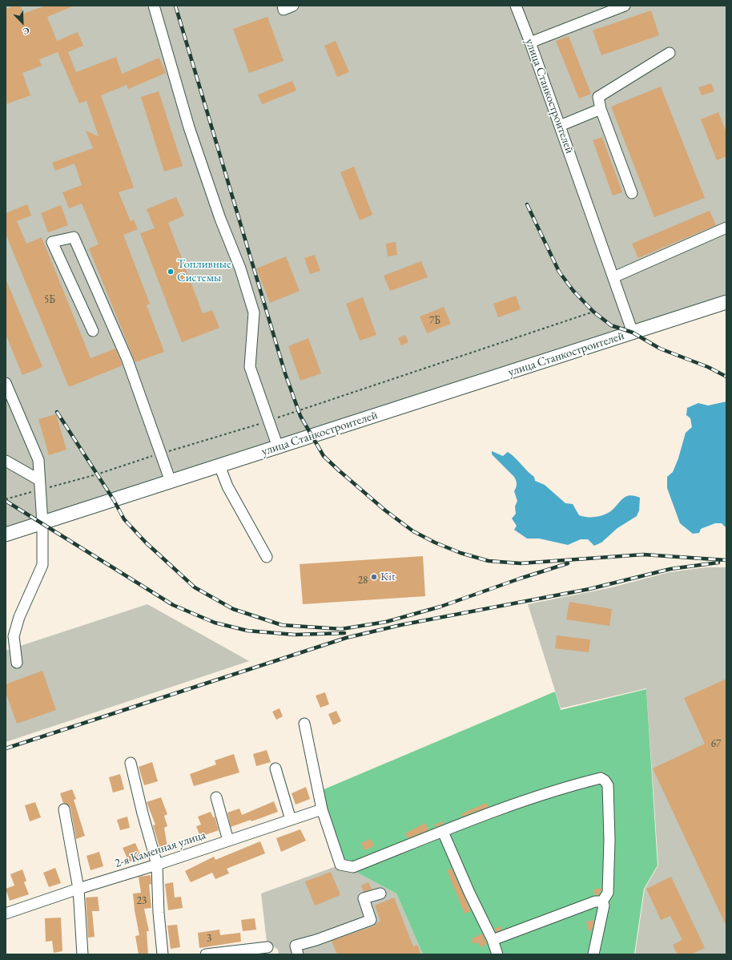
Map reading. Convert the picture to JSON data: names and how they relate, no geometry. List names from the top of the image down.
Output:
{
  "streets": {
    "main road": ["улица Станкостроителей"],
    "street": ["2-я Каменная улица"]
  },
  "places": ["Топливные Системы", "Kit"],
  "house_numbers": [
    "5Б",
    "7Б",
    "28",
    "67",
    "23",
    "3"
  ],
  "north": "bottom right"
}
